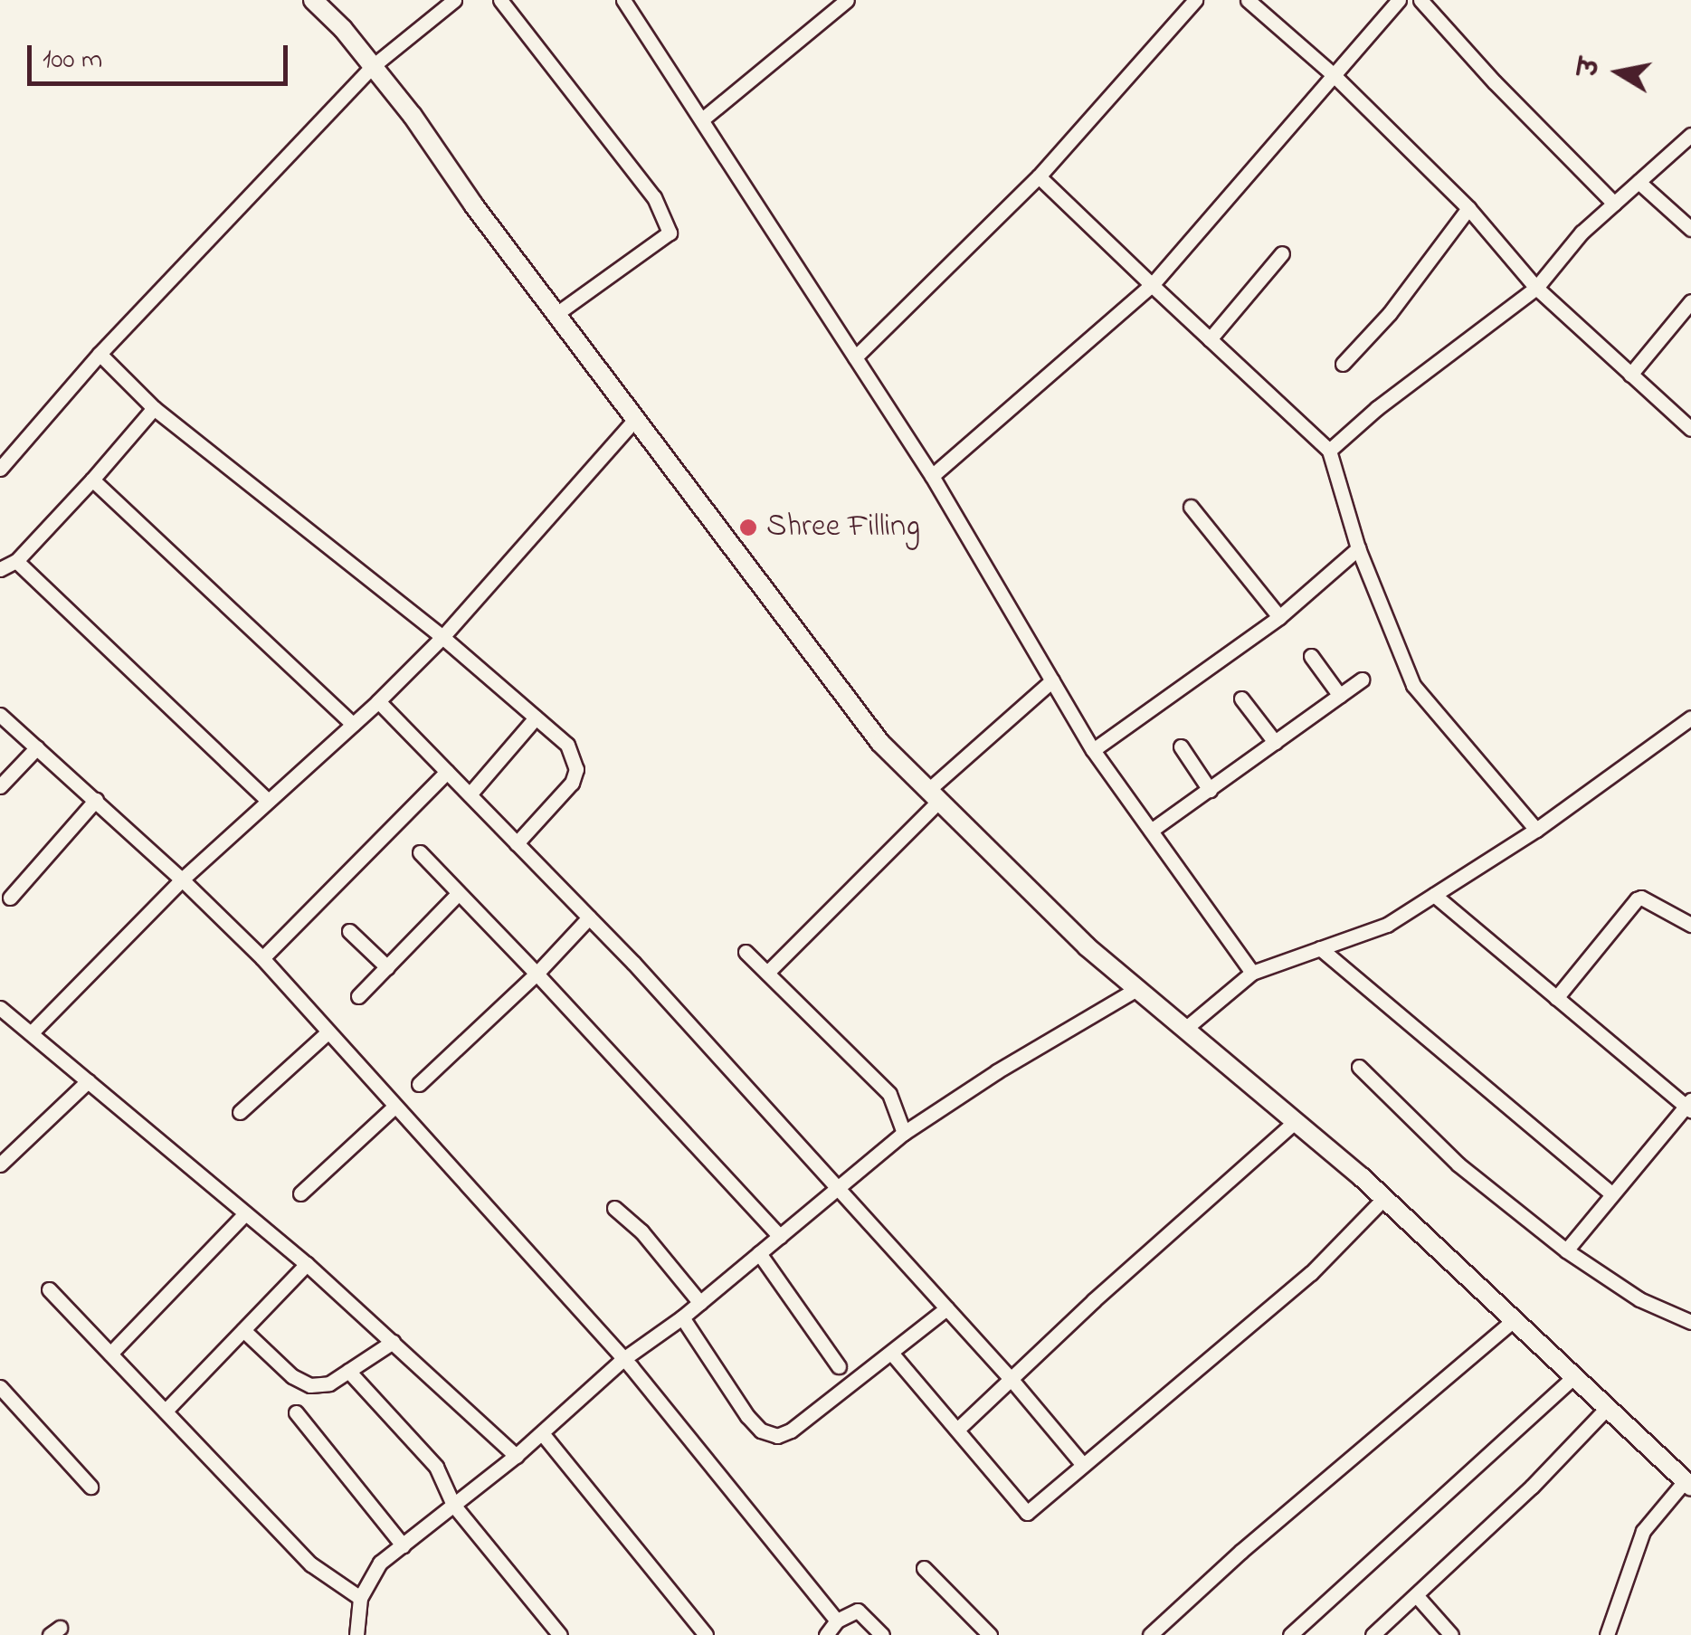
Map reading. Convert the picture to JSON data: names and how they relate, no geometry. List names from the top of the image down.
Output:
{
  "places": ["Shree Filling"],
  "scale_bar": "100 m",
  "north": "left"
}
